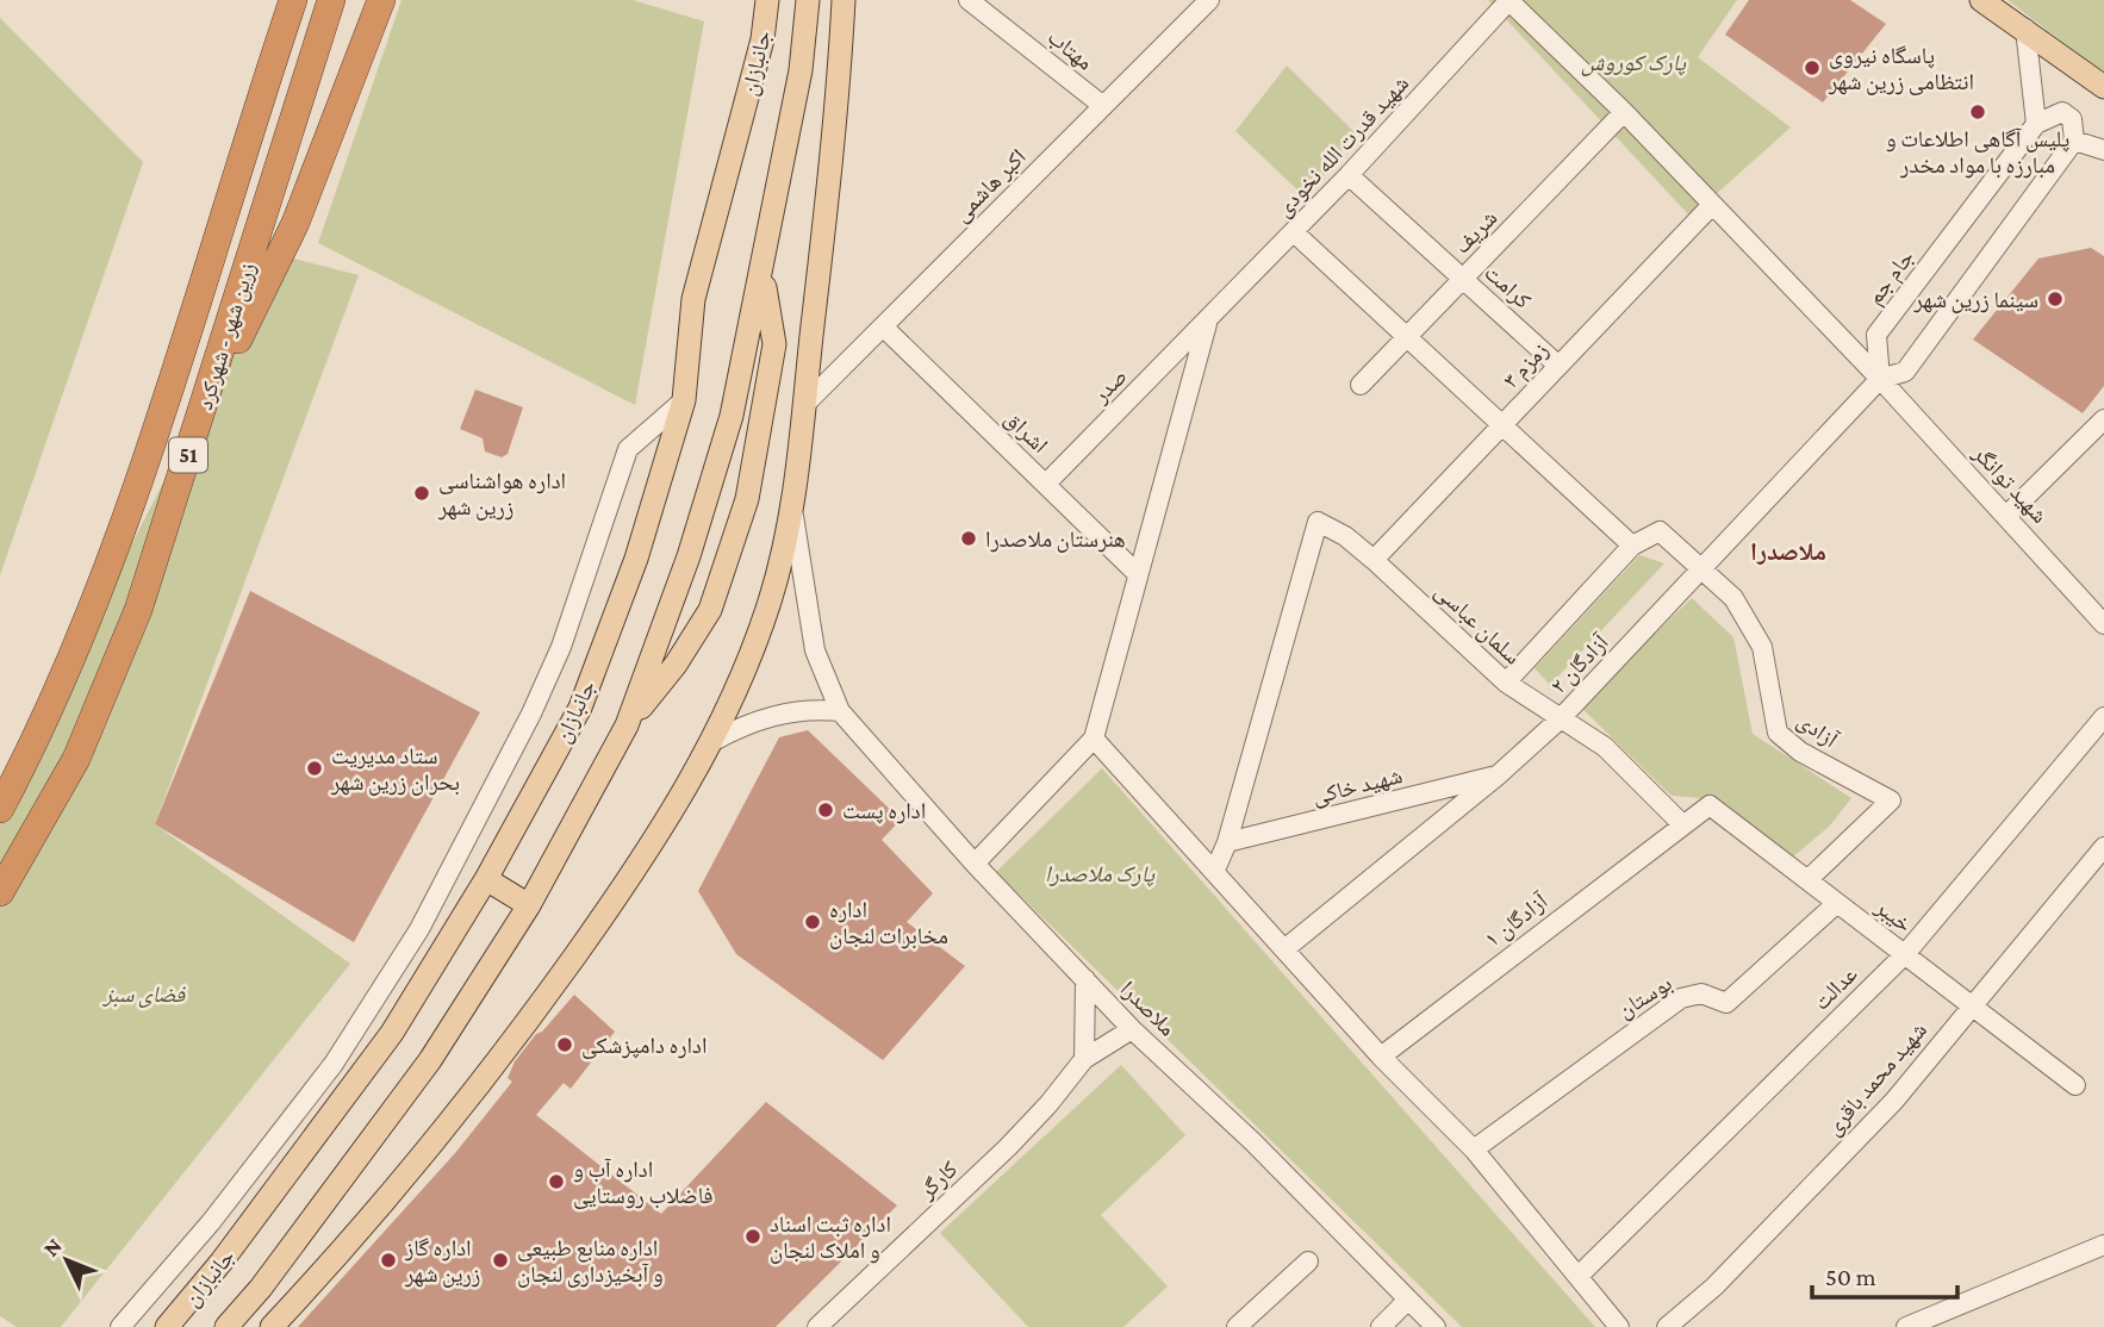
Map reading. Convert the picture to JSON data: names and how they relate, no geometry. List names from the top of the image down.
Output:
{
  "streets": {
    "highway": ["زرین شهر - شهرکرد", "51"],
    "main road": ["جانبازان"],
    "street": [
      "مهتاب",
      "شهید قدرت الله نخودی",
      "اکبر هاشمی",
      "شریف",
      "جام جم",
      "کرامت",
      "زمزم ۳",
      "صدر",
      "اشراق",
      "شهید توانگر",
      "سلمان عباسی",
      "آزادگان ۲",
      "آزادی",
      "شهید خاکی",
      "خیبر",
      "آزادگان ۱",
      "عدالت",
      "بوستان",
      "ملاصدرا",
      "شهید محمد باقری",
      "کارگر"
    ]
  },
  "crossings": [
    ["مهتاب", "اکبر هاشمی"],
    ["شهید قدرت الله نخودی", "کرامت"],
    ["شهید قدرت الله نخودی", "صدر"],
    ["شهید قدرت الله نخودی", "شهید توانگر"],
    ["اکبر هاشمی", "اشراق"],
    ["شریف", "کرامت"],
    ["شریف", "شهید توانگر"],
    ["جام جم", "شهید توانگر"],
    ["جام جم", "آزادگان ۲"],
    ["کرامت", "زمزم ۳"],
    ["زرین شهر - شهرکرد", "51"],
    ["زمزم ۳", "شهید توانگر"],
    ["زمزم ۳", "سلمان عباسی"],
    ["صدر", "اشراق"],
    ["شهید توانگر", "آزادگان ۲"],
    ["سلمان عباسی", "آزادگان ۲"],
    ["سلمان عباسی", "شهید خاکی"],
    ["سلمان عباسی", "خیبر"],
    ["سلمان عباسی", "آزادگان ۱"],
    ["آزادگان ۲", "آزادی"],
    ["آزادگان ۲", "شهید خاکی"],
    ["آزادی", "خیبر"],
    ["خیبر", "آزادگان ۱"],
    ["خیبر", "عدالت"],
    ["خیبر", "بوستان"],
    ["خیبر", "شهید محمد باقری"],
    ["ملاصدرا", "کارگر"]
  ],
  "districts": ["ملاصدرا"],
  "parks": ["پارک کوروش", "پارک ملاصدرا", "فضای سبز"],
  "places": [
    "پاسگاه نیروی انتظامی زرین شهر",
    "پلیس آگاهی اطلاعات و مبارزه با مواد مخدر",
    "سینما زرین شهر",
    "اداره هواشناسی زرین شهر",
    "هنرستان ملاصدرا",
    "ستاد مدیریت بحران زرین شهر",
    "اداره پست",
    "اداره مخابرات لنجان",
    "اداره دامپزشکی",
    "اداره آب و فاضلاب روستایی",
    "اداره ثبت اسناد و املاک لنجان",
    "اداره گاز زرین شهر",
    "اداره منابع طبیعی و آبخیزداری لنجان"
  ],
  "scale_bar": "50 m",
  "north": "top left"
}
